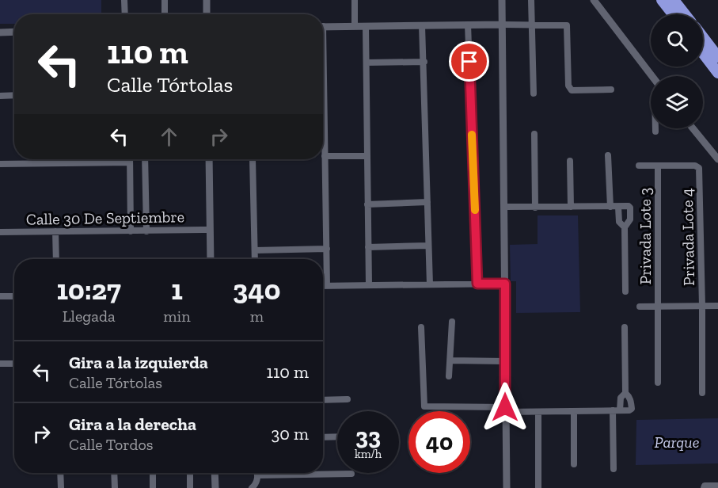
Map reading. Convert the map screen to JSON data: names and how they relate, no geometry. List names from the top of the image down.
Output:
{
  "streets": {
    "street": ["Calle 30 De Septiembre", "Privada Lote 3", "Privada Lote 4"]
  },
  "crossings": [
    ["Privada Lote 3", "Privada Lote 4"]
  ],
  "parks": ["Parque"],
  "page": {
    "turn": ["110 m", "Calle Tórtolas"],
    "eta": [
      "10:27",
      "Llegada",
      "1",
      "min",
      "340",
      "m"
    ],
    "list": [
      {
        "name": "Gira a la izquierda",
        "note": "Calle Tórtolas",
        "value": "110 m"
      },
      {
        "name": "Gira a la derecha",
        "note": "Calle Tordos",
        "value": "30 m"
      }
    ],
    "speed": "33 km/h",
    "limit": "40"
  }
}
